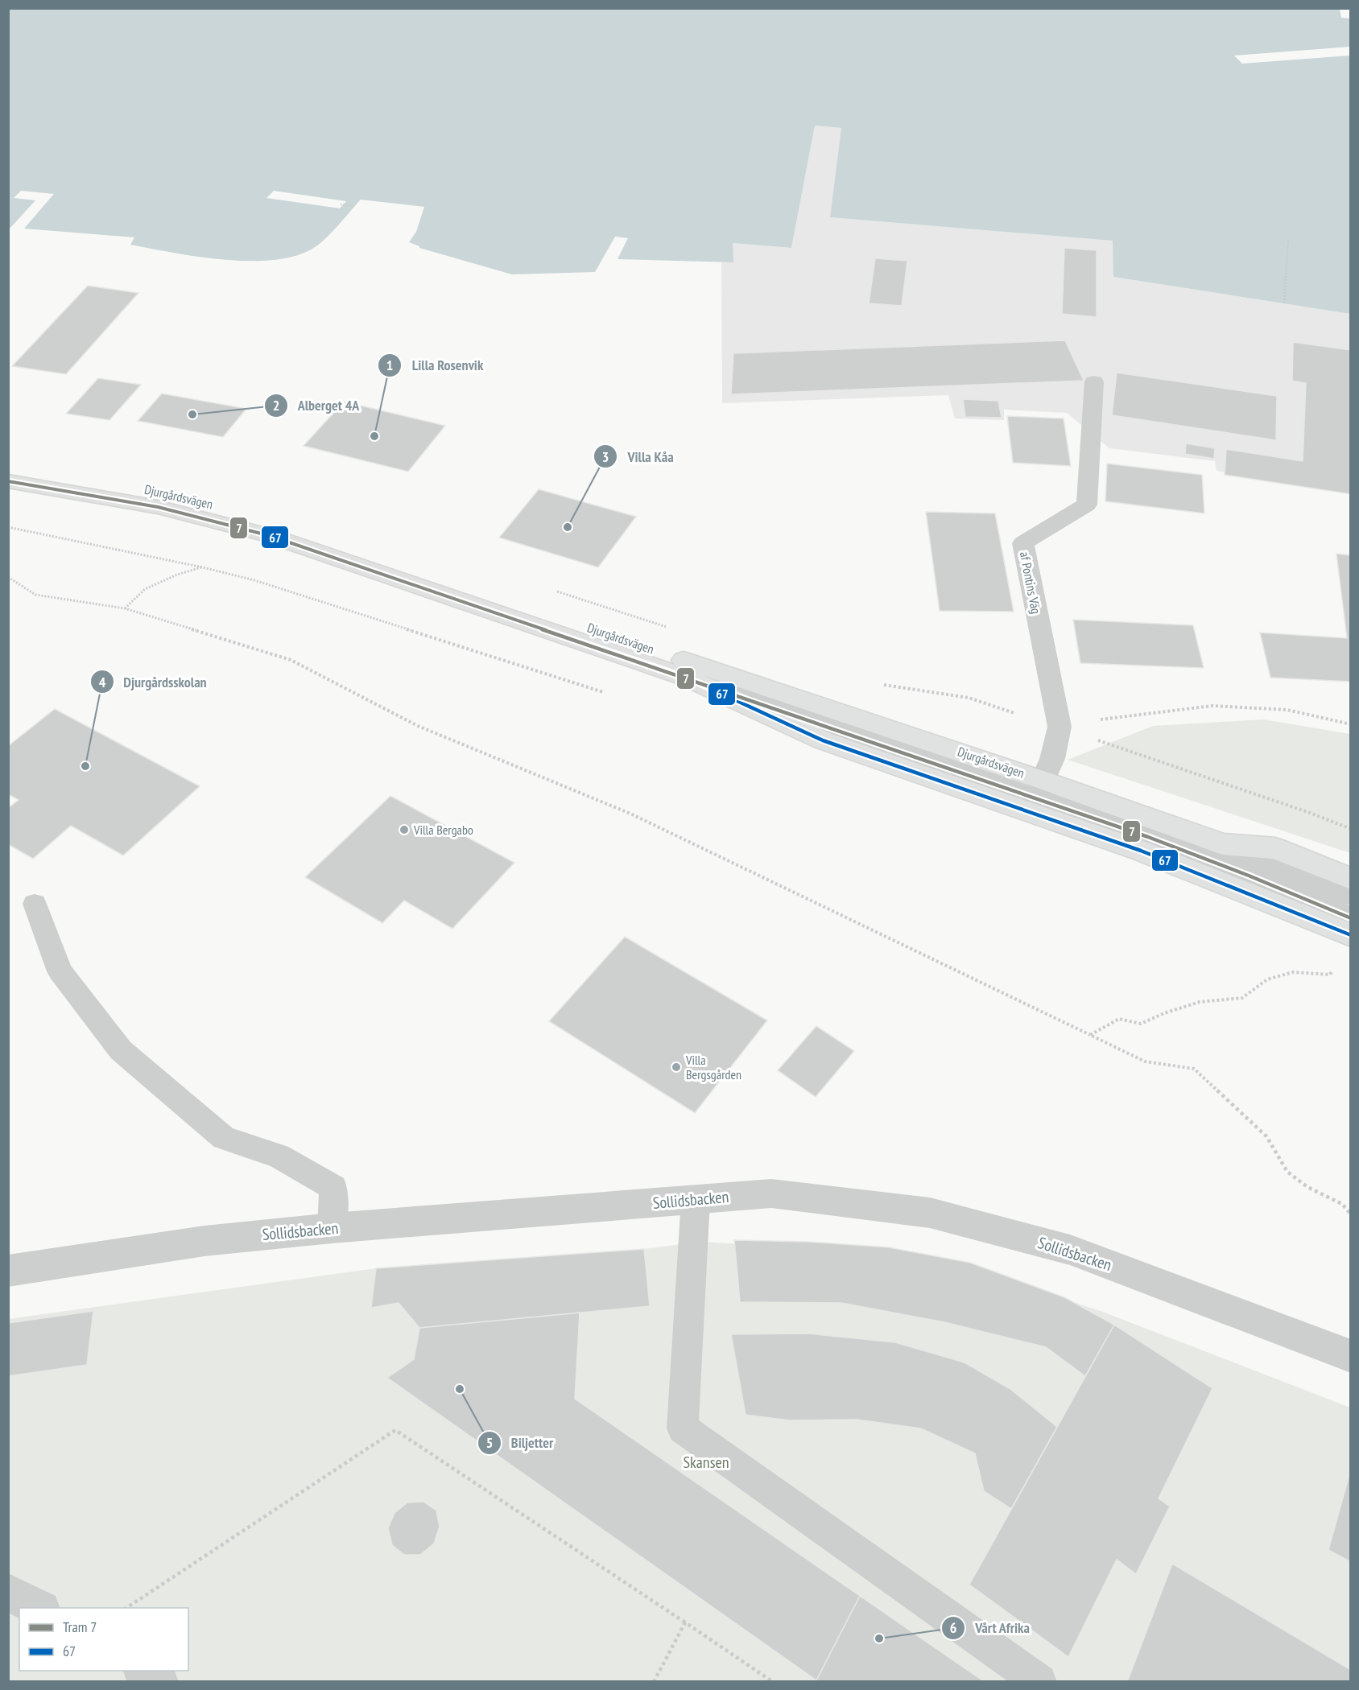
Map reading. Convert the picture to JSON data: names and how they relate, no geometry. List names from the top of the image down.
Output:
{
  "streets": {
    "street": ["Djurgårdsvägen", "af Pontins Väg", "Sollidsbacken"]
  },
  "crossings": [
    ["Djurgårdsvägen", "af Pontins Väg"]
  ],
  "parks": ["Skansen"],
  "places": [
    "Alberget 4A",
    "Lilla Rosenvik",
    "Villa Kåa",
    "Djurgårdsskolan",
    "Villa Bergabo",
    "Villa Bergsgården",
    "Biljetter",
    "Vårt Afrika"
  ],
  "lines": ["tram line 7", "transit line 67"],
  "legend": ["Tram 7", "67"]
}
